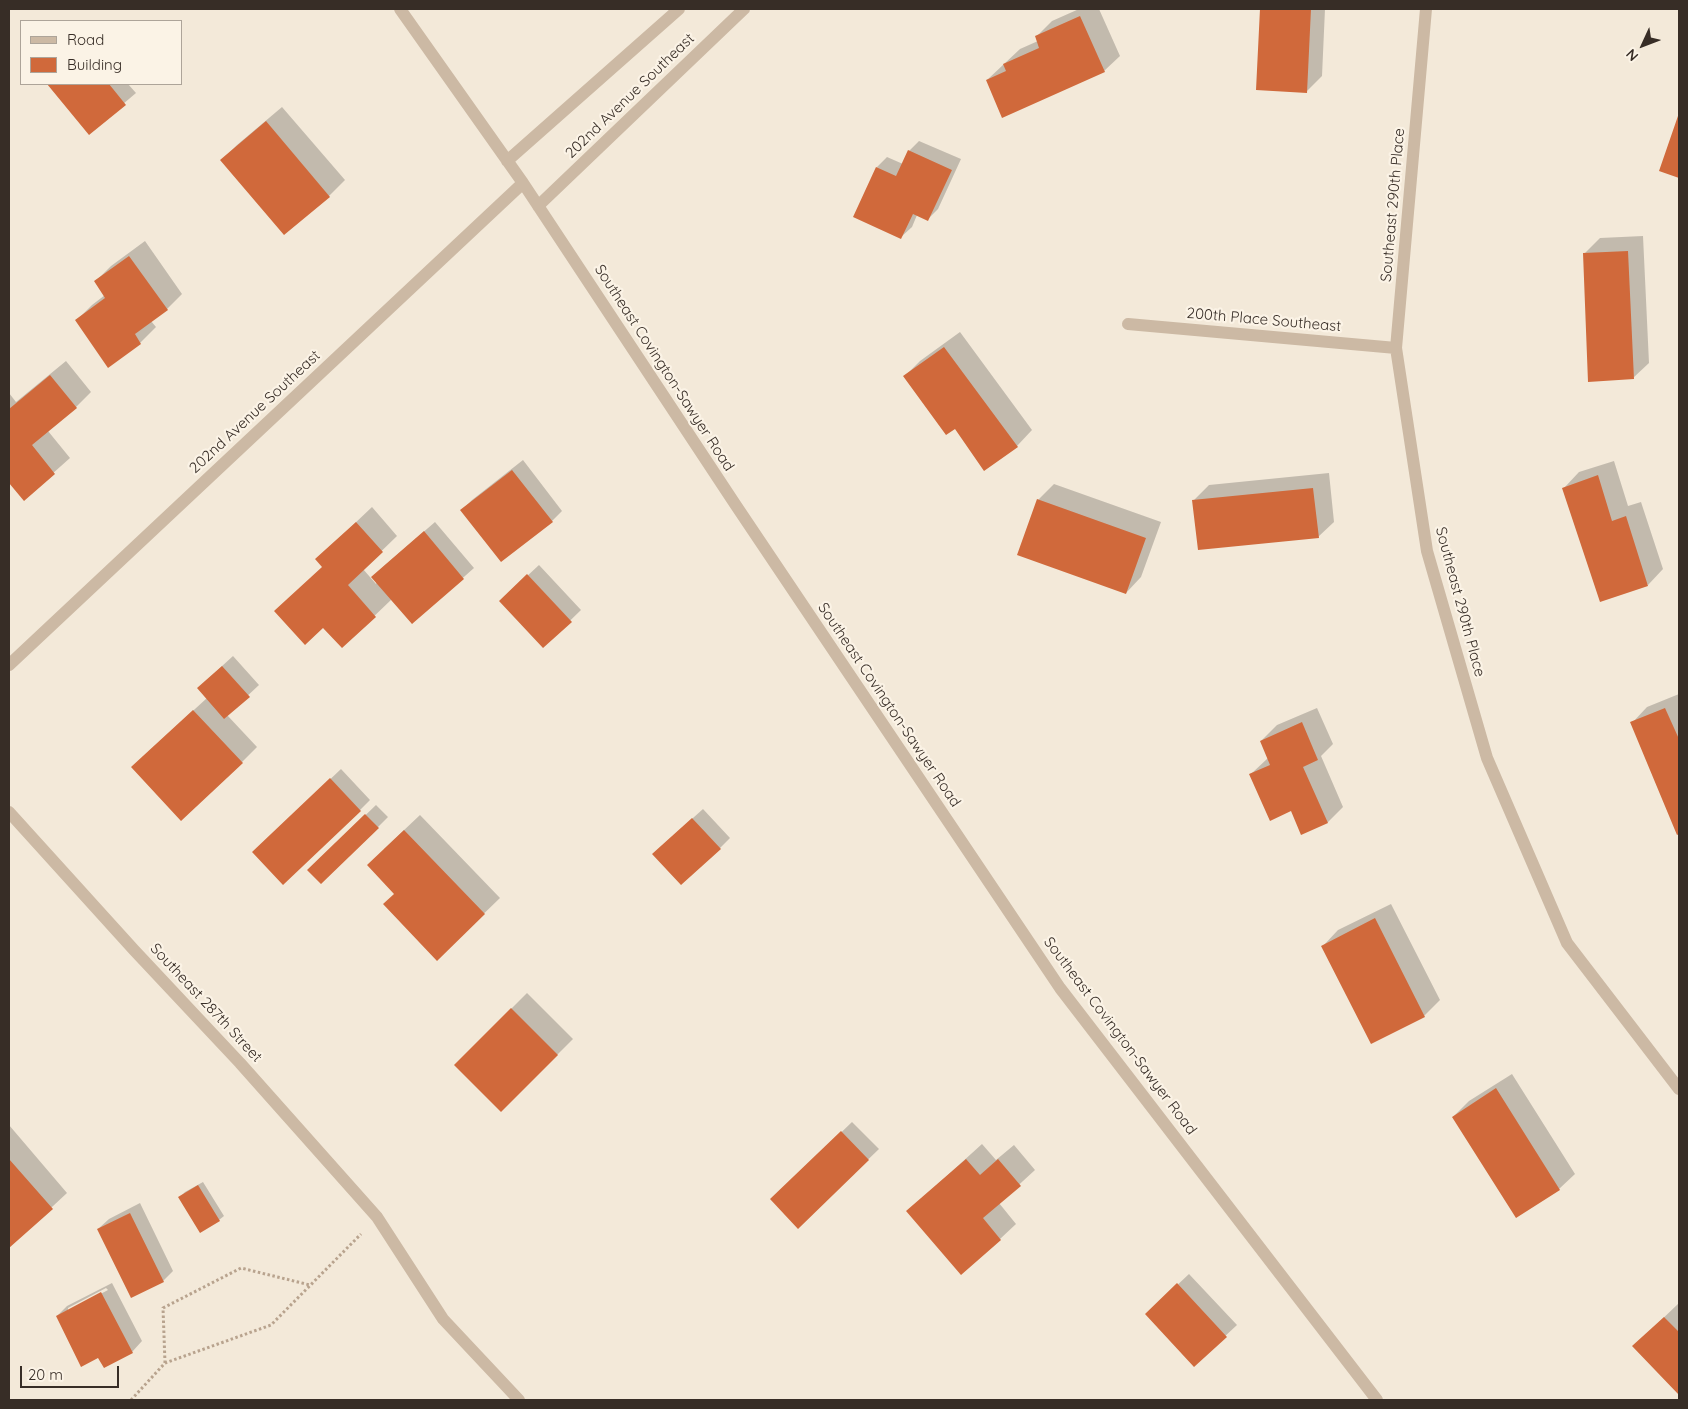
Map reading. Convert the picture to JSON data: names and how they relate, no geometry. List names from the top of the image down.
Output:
{
  "streets": {
    "street": [
      "202nd Avenue Southeast",
      "Southeast 290th Place",
      "200th Place Southeast",
      "Southeast Covington-Sawyer Road",
      "Southeast 287th Street"
    ]
  },
  "crossings": [
    ["202nd Avenue Southeast", "Southeast Covington-Sawyer Road"],
    ["Southeast 290th Place", "200th Place Southeast"]
  ],
  "legend": ["Road", "Building"],
  "scale_bar": "20 m",
  "north": "bottom left"
}
